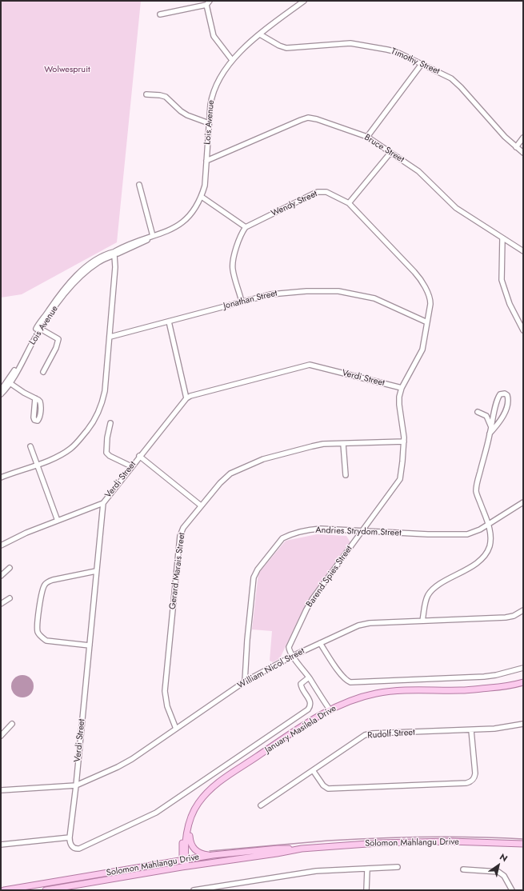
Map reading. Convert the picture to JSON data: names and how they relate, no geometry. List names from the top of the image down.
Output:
{
  "streets": {
    "main road": ["January Masilela Drive", "Solomon Mahlangu Drive"],
    "street": [
      "Timothy Street",
      "Lois Avenue",
      "Bruce Street",
      "Wendy Street",
      "Jonathan Street",
      "Verdi Street",
      "Andries Strydom Street",
      "Gerard Marais Street",
      "Barend Spies Street",
      "William Nicol Street",
      "Rudolf Street"
    ]
  },
  "crossings": [
    ["Timothy Street", "Lois Avenue"],
    ["Lois Avenue", "Bruce Street"],
    ["Wendy Street", "Jonathan Street"],
    ["Wendy Street", "Barend Spies Street"],
    ["Jonathan Street", "Barend Spies Street"],
    ["Verdi Street", "Barend Spies Street"],
    ["Verdi Street", "William Nicol Street"],
    ["Verdi Street", "January Masilela Drive"],
    ["Andries Strydom Street", "Barend Spies Street"],
    ["Andries Strydom Street", "William Nicol Street"],
    ["Gerard Marais Street", "Barend Spies Street"],
    ["Gerard Marais Street", "William Nicol Street"],
    ["Barend Spies Street", "William Nicol Street"],
    ["January Masilela Drive", "Solomon Mahlangu Drive"]
  ],
  "parks": ["Wolwespruit"],
  "north": "top right"
}
